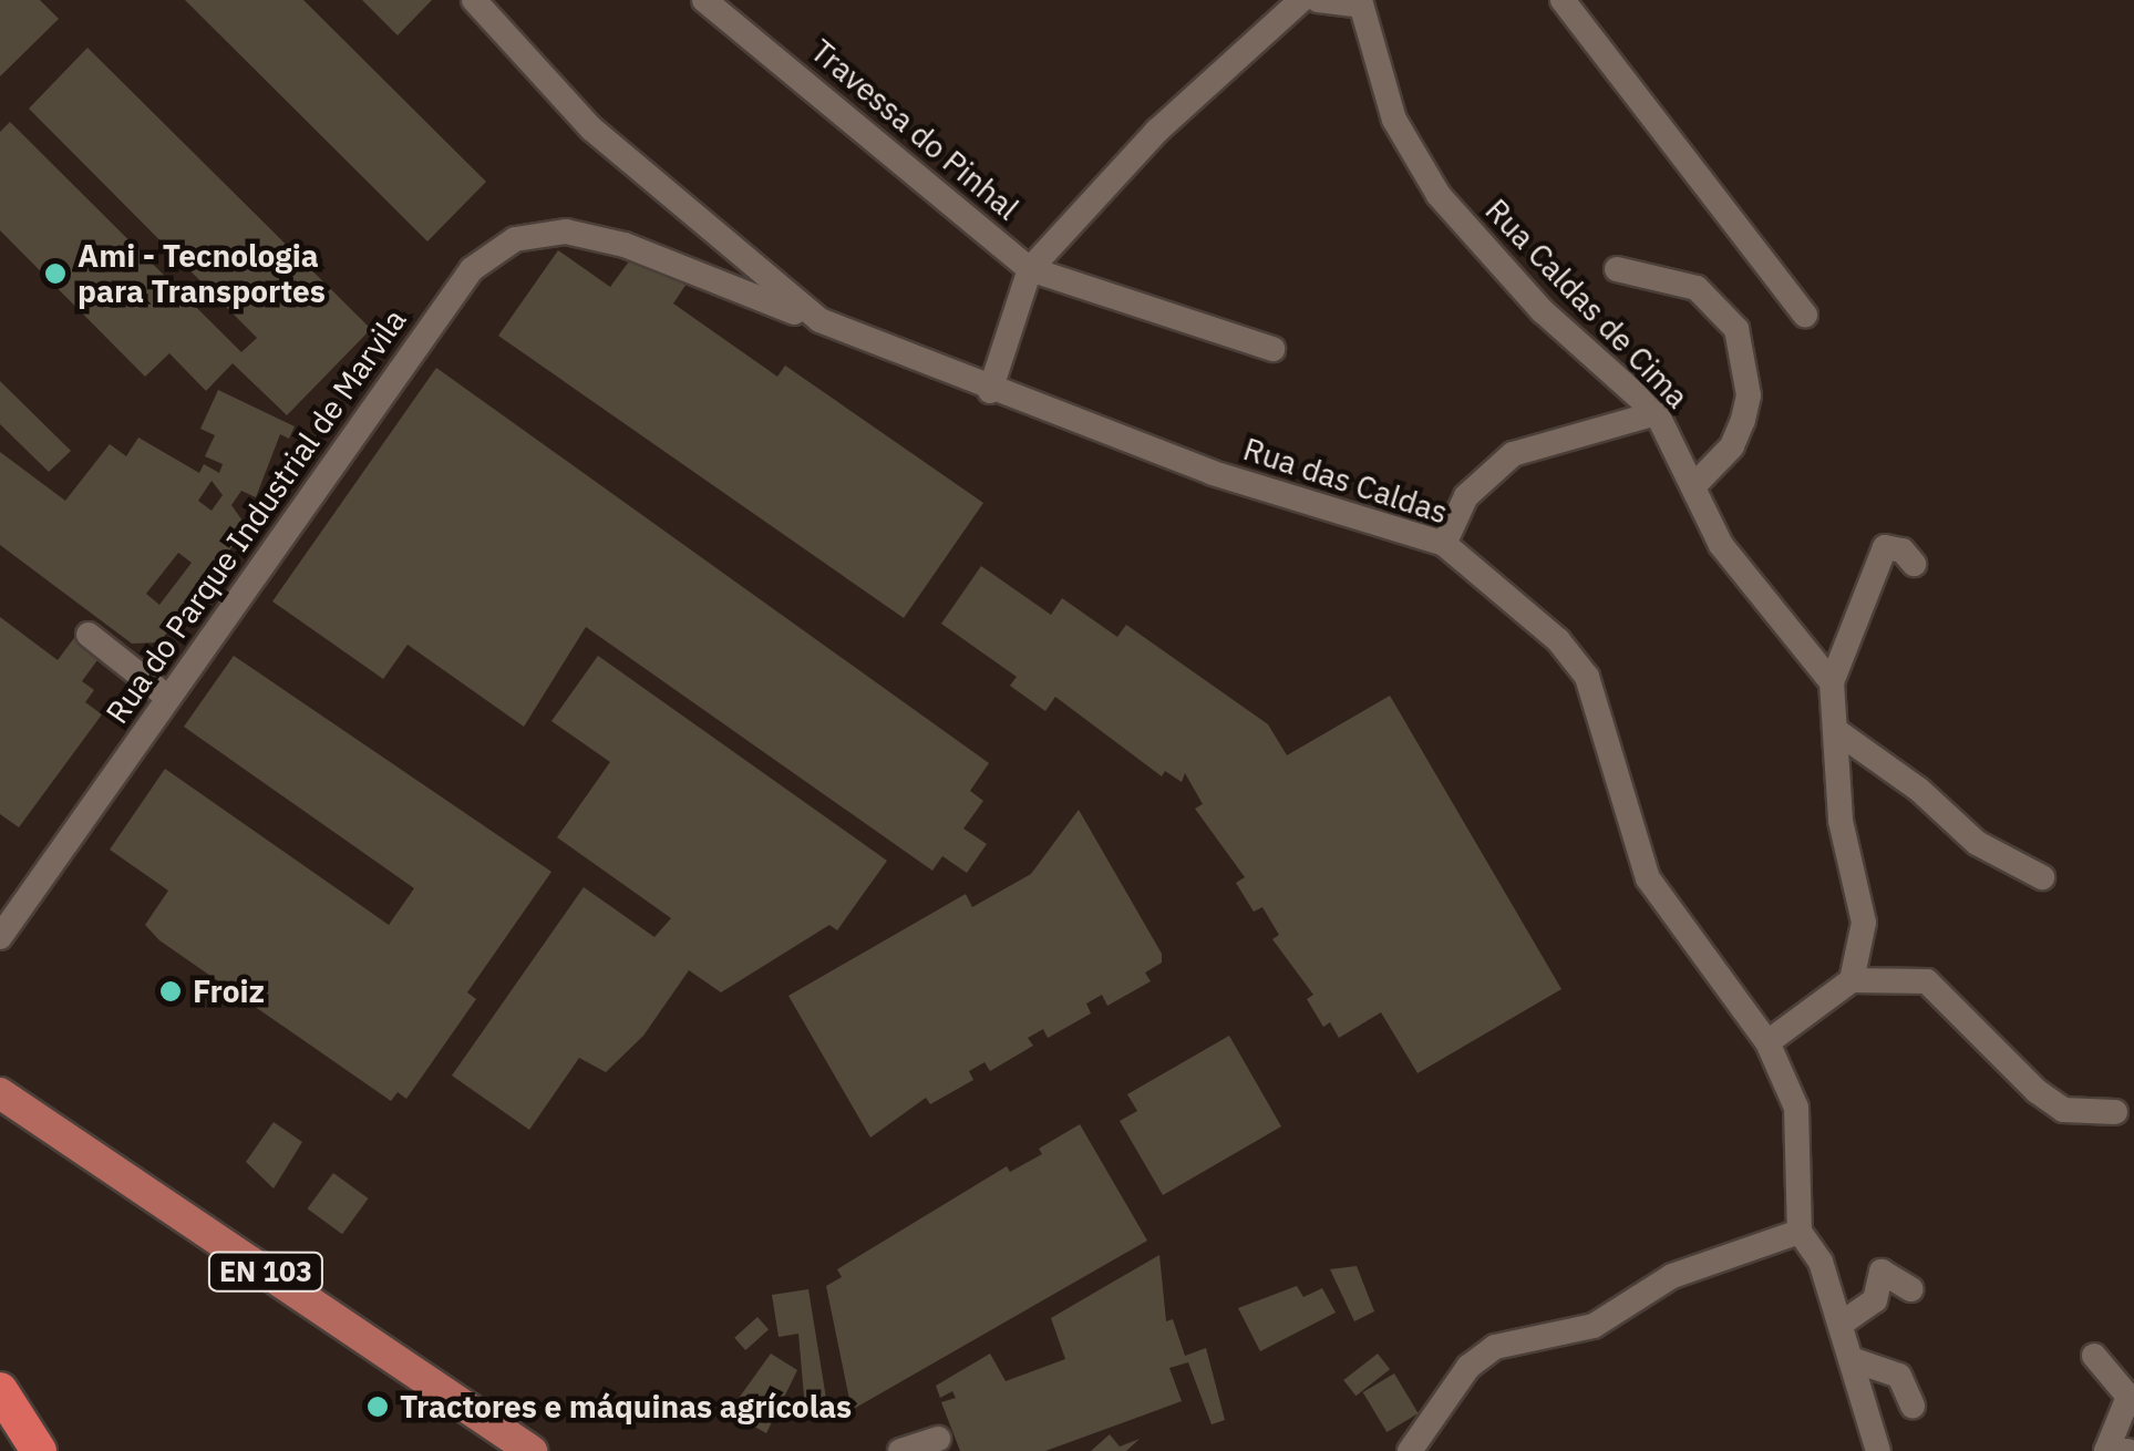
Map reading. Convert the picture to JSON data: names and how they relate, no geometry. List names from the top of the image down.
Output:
{
  "streets": {
    "main road": ["EN 103"],
    "street": [
      "Travessa do Pinhal",
      "Rua Caldas de Cima",
      "Rua das Caldas",
      "Rua do Parque Industrial de Marvila"
    ]
  },
  "crossings": [
    ["Rua das Caldas", "Rua do Parque Industrial de Marvila"]
  ],
  "places": ["Ami - Tecnologia para Transportes", "Froiz", "Tractores e máquinas agrícolas"]
}
